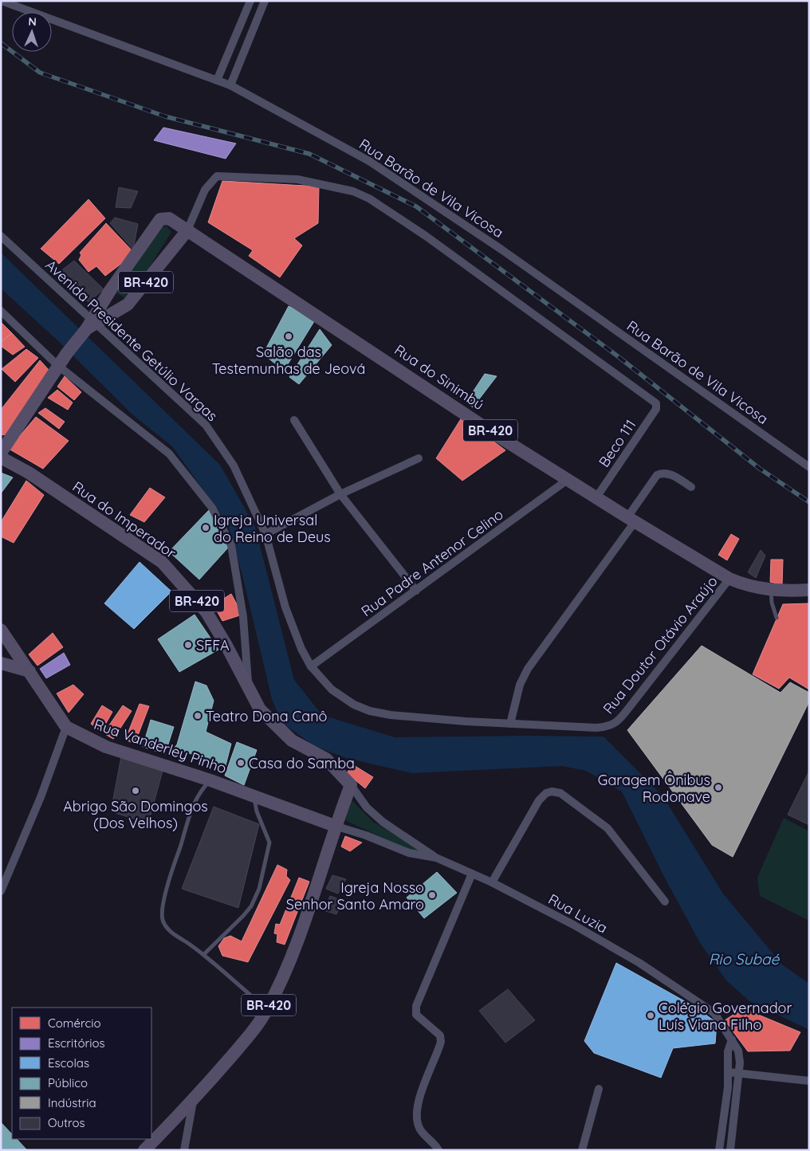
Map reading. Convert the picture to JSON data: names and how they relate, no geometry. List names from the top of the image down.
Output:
{
  "streets": {
    "main road": [
      "BR-420",
      "Rua do Sinimbú",
      "Rua do Imperador",
      "Rua Vanderley Pinho"
    ],
    "street": [
      "Rua Barão de Vila Vicosa",
      "Avenida Presidente Getúlio Vargas",
      "Beco 111",
      "Rua Padre Antenor Celino",
      "Rua Doutor Otávio Araújo",
      "Rua Luzia"
    ]
  },
  "crossings": [
    ["BR-420", "Avenida Presidente Getúlio Vargas"],
    ["BR-420", "Rua do Sinimbú"],
    ["BR-420", "Beco 111"],
    ["BR-420", "Rua do Imperador"],
    ["BR-420", "Rua Vanderley Pinho"],
    ["BR-420", "Rua Luzia"],
    ["Avenida Presidente Getúlio Vargas", "Rua Padre Antenor Celino"],
    ["Avenida Presidente Getúlio Vargas", "Rua Doutor Otávio Araújo"],
    ["Rua do Sinimbú", "Beco 111"],
    ["Rua do Sinimbú", "Rua Padre Antenor Celino"],
    ["Rua do Sinimbú", "Rua Doutor Otávio Araújo"],
    ["Rua do Imperador", "Rua Luzia"],
    ["Rua Vanderley Pinho", "Rua Luzia"]
  ],
  "water": ["Rio Subaé"],
  "places": [
    "Salão das Testemunhas de Jeová",
    "Igreja Universal do Reino de Deus",
    "SFFA",
    "Teatro Dona Canô",
    "Casa do Samba",
    "Garagem Ônibus Rodonave",
    "Abrigo São Domingos (Dos Velhos)",
    "Igreja Nosso Senhor Santo Amaro",
    "Colégio Governador Luís Viana Filho"
  ],
  "legend": [
    "Comércio",
    "Escritórios",
    "Escolas",
    "Público",
    "Indústria",
    "Outros"
  ],
  "north": "top"
}
